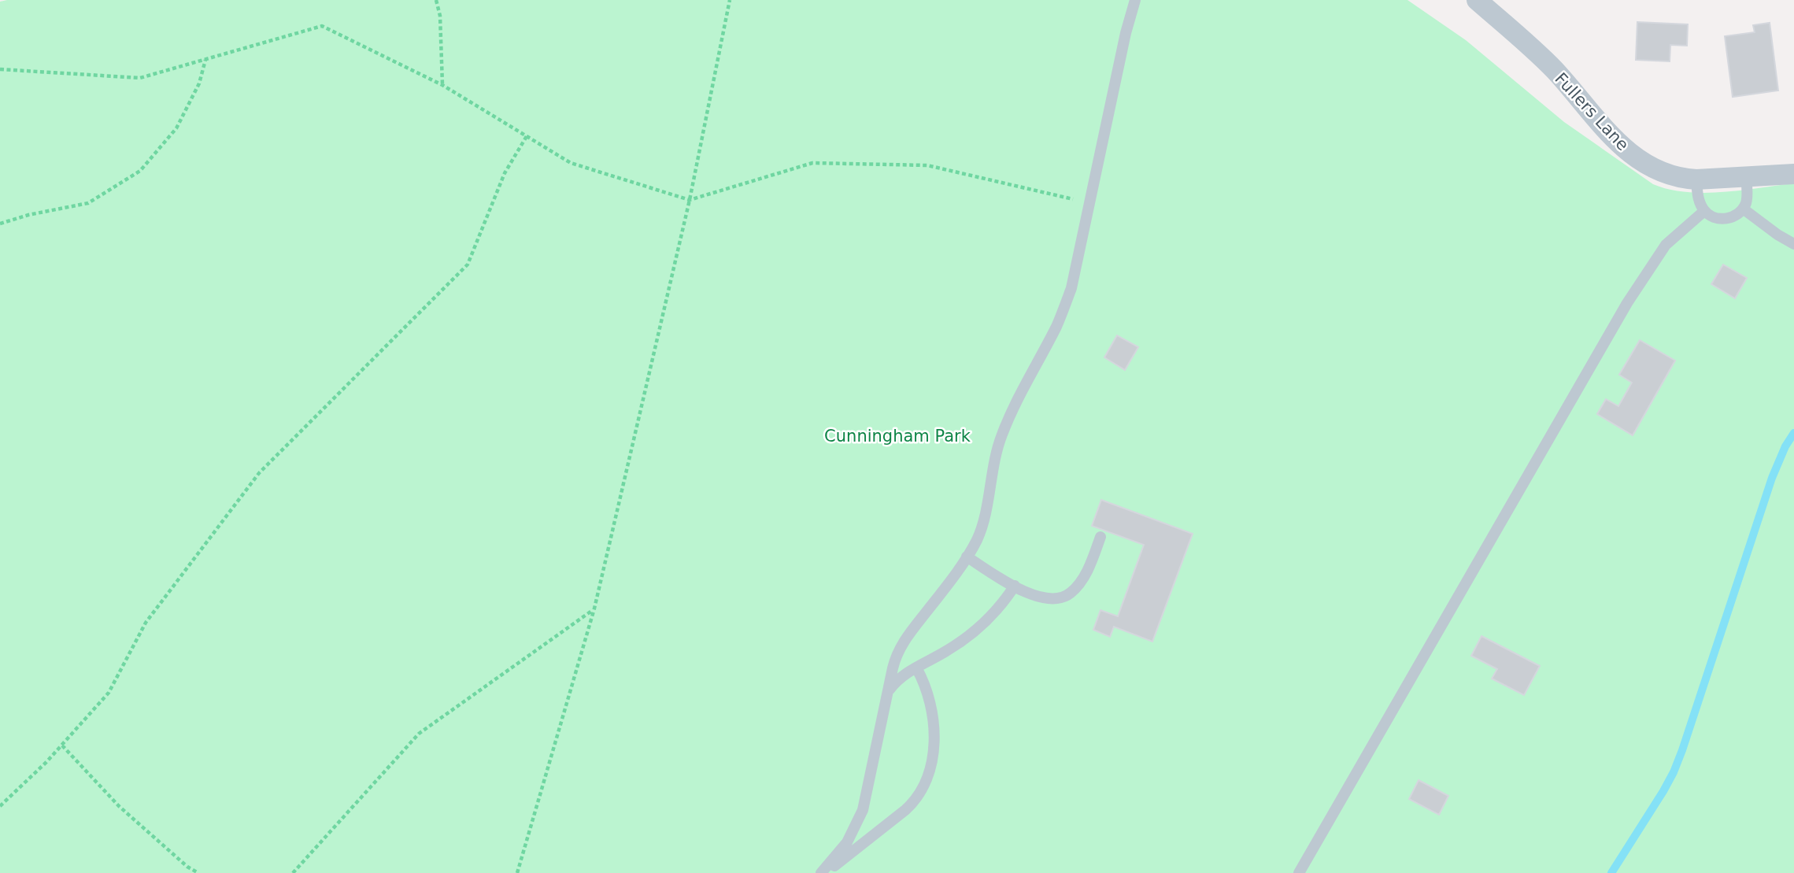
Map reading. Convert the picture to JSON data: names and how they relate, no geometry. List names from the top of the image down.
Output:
{
  "streets": {
    "street": ["Fullers Lane"]
  },
  "parks": ["Cunningham Park"]
}
